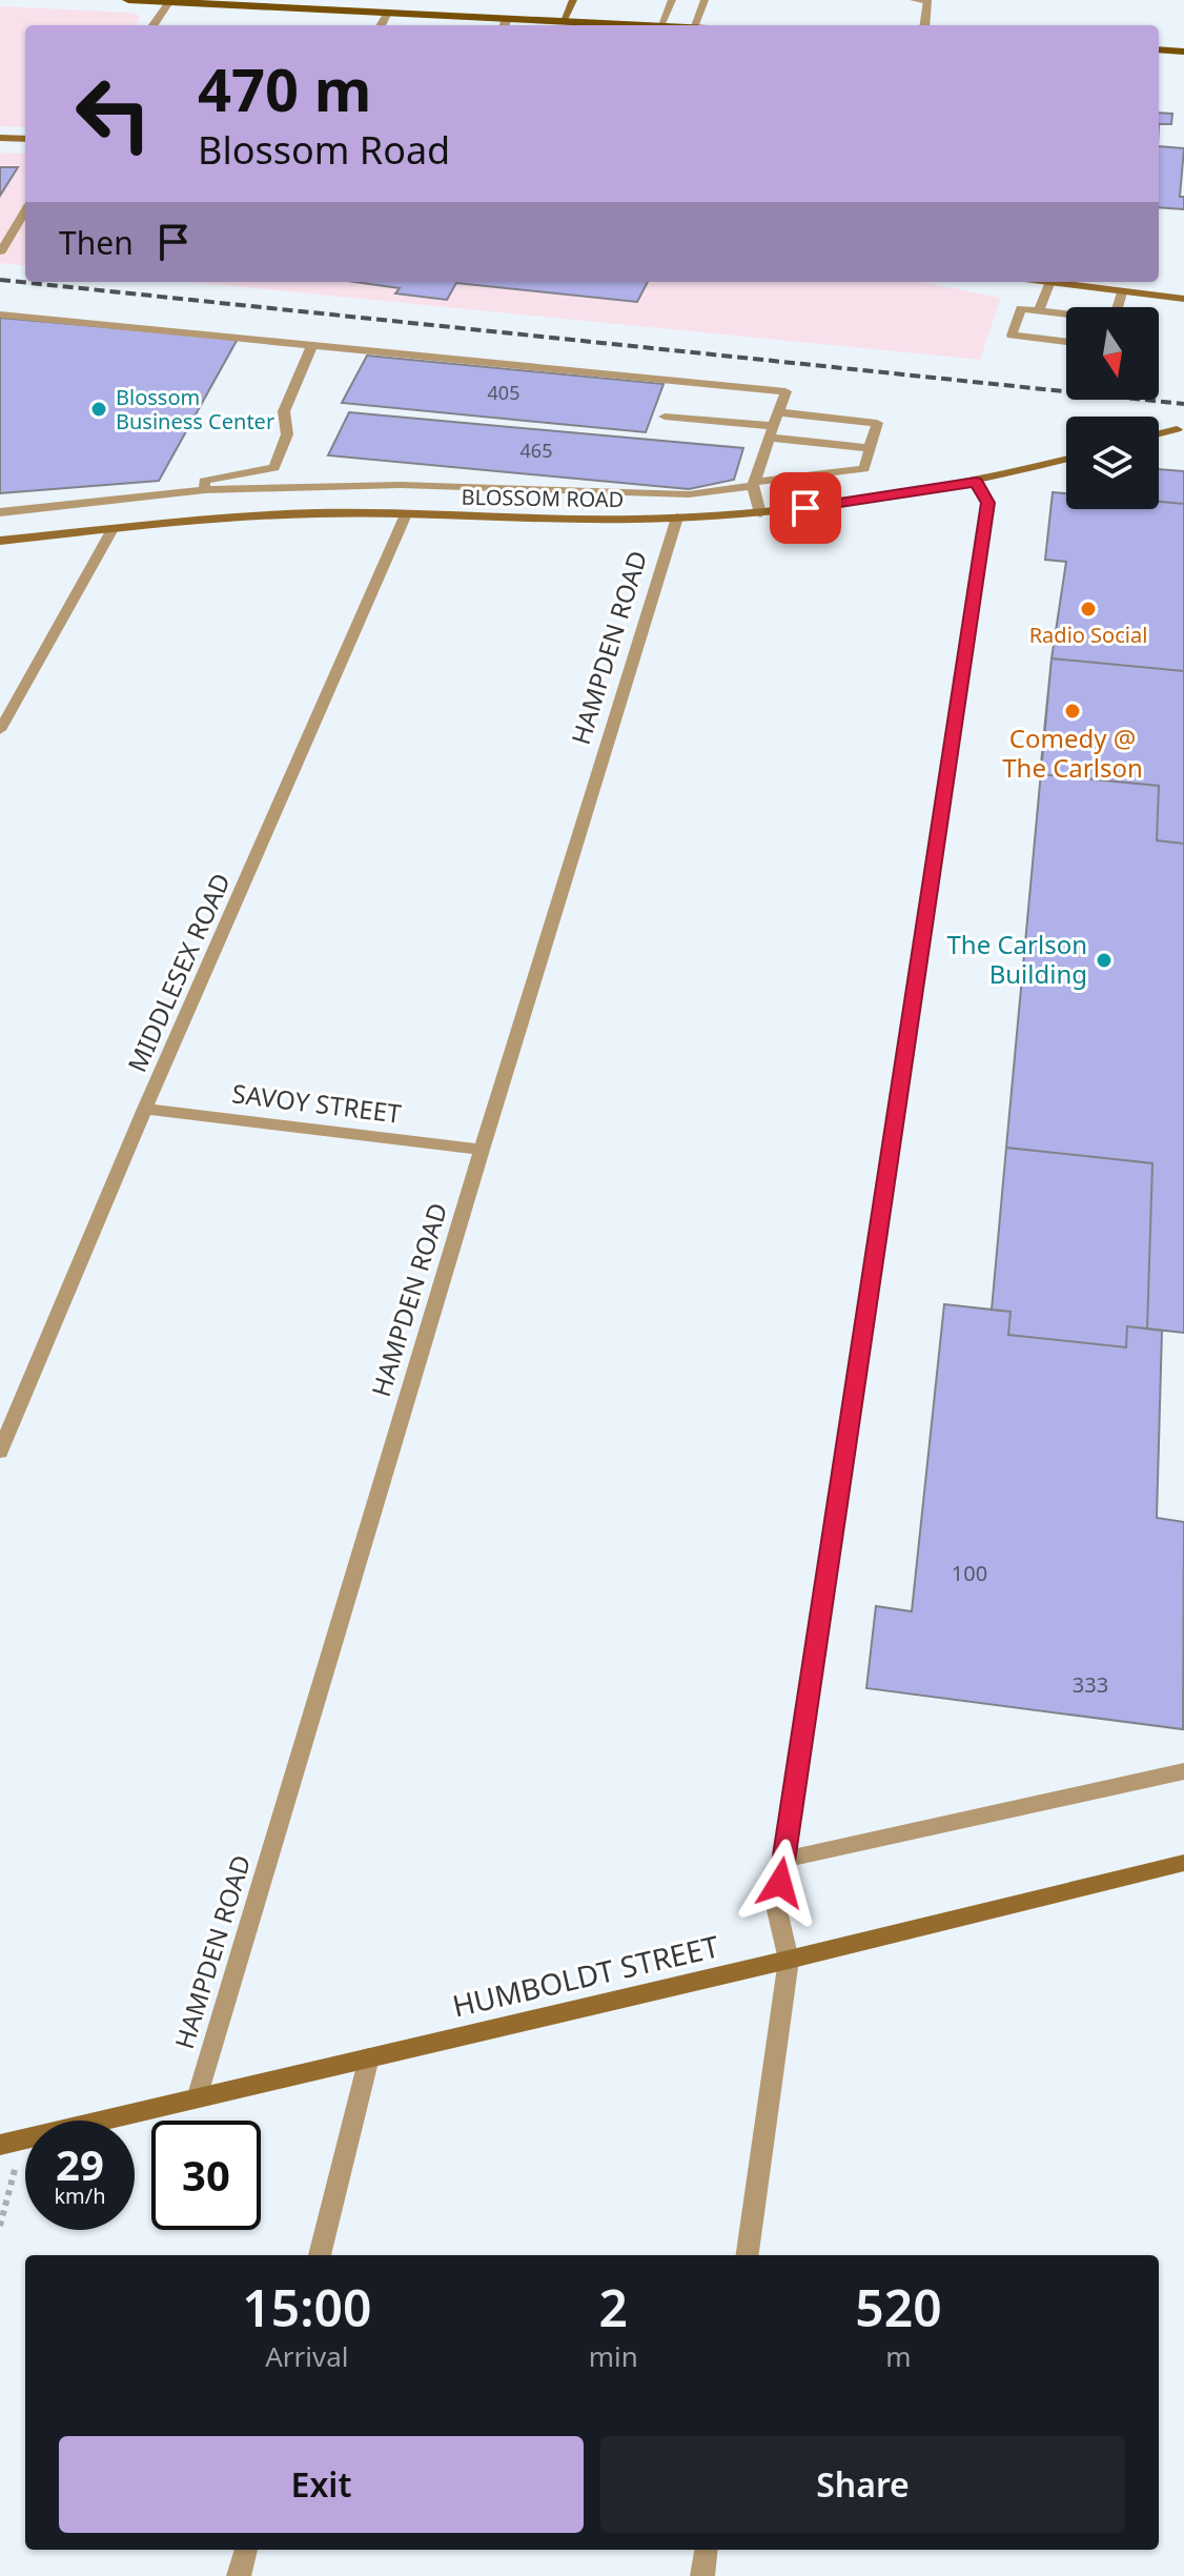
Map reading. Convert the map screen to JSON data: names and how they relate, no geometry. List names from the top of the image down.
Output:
{
  "streets": {
    "street": [
      "BLOSSOM ROAD",
      "HAMPDEN ROAD",
      "MIDDLESEX ROAD",
      "SAVOY STREET",
      "HUMBOLDT STREET"
    ]
  },
  "crossings": [
    ["BLOSSOM ROAD", "HAMPDEN ROAD"],
    ["BLOSSOM ROAD", "MIDDLESEX ROAD"],
    ["HAMPDEN ROAD", "SAVOY STREET"],
    ["HAMPDEN ROAD", "HUMBOLDT STREET"],
    ["MIDDLESEX ROAD", "SAVOY STREET"]
  ],
  "places": [
    "Blossom Business Center",
    "Radio Social",
    "Comedy @ The Carlson",
    "The Carlson Building"
  ],
  "house_numbers": [
    "405",
    "465",
    "100",
    "333"
  ],
  "north": "bottom",
  "page": {
    "turn": ["470 m", "Blossom Road"],
    "then": "Then",
    "speed": "29 km/h",
    "limit": "30",
    "eta": [
      "15:00",
      "Arrival",
      "2",
      "min",
      "520",
      "m"
    ],
    "buttons": ["Exit", "Share"]
  }
}
